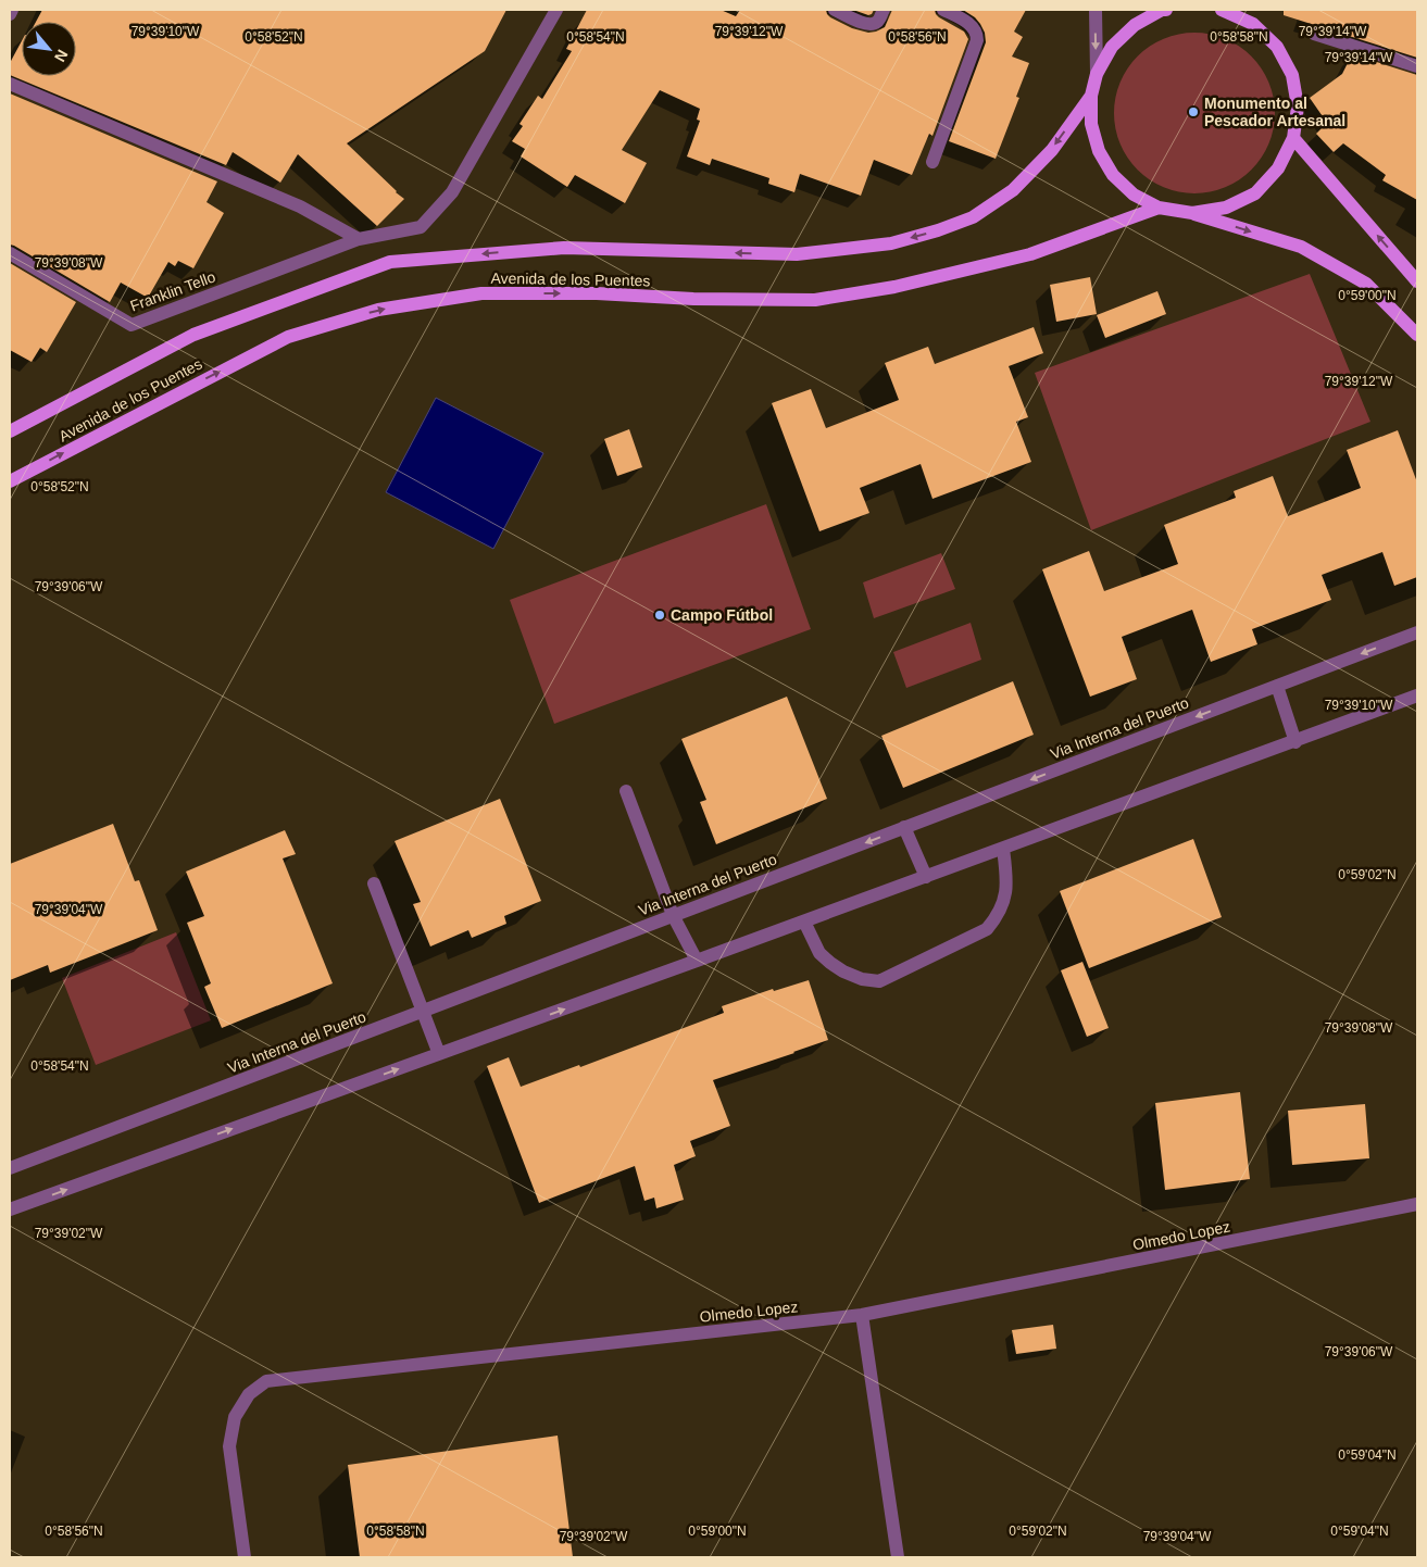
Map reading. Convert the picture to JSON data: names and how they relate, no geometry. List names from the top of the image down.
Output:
{
  "streets": {
    "main road": ["Avenida de los Puentes"],
    "street": ["Franklin Tello", "Via Interna del Puerto", "Olmedo Lopez"]
  },
  "places": ["Monumento al Pescador Artesanal", "Campo Fútbol"],
  "north": "bottom right",
  "coordinates": [
    "79°39'10\"W",
    "79°39'12\"W",
    "79°39'14\"W",
    "0°58'52\"N",
    "0°58'54\"N",
    "0°58'56\"N",
    "0°58'58\"N",
    "79°39'08\"W",
    "0°59'00\"N",
    "79°39'06\"W",
    "0°59'02\"N",
    "79°39'04\"W",
    "79°39'02\"W",
    "0°59'04\"N"
  ]
}
